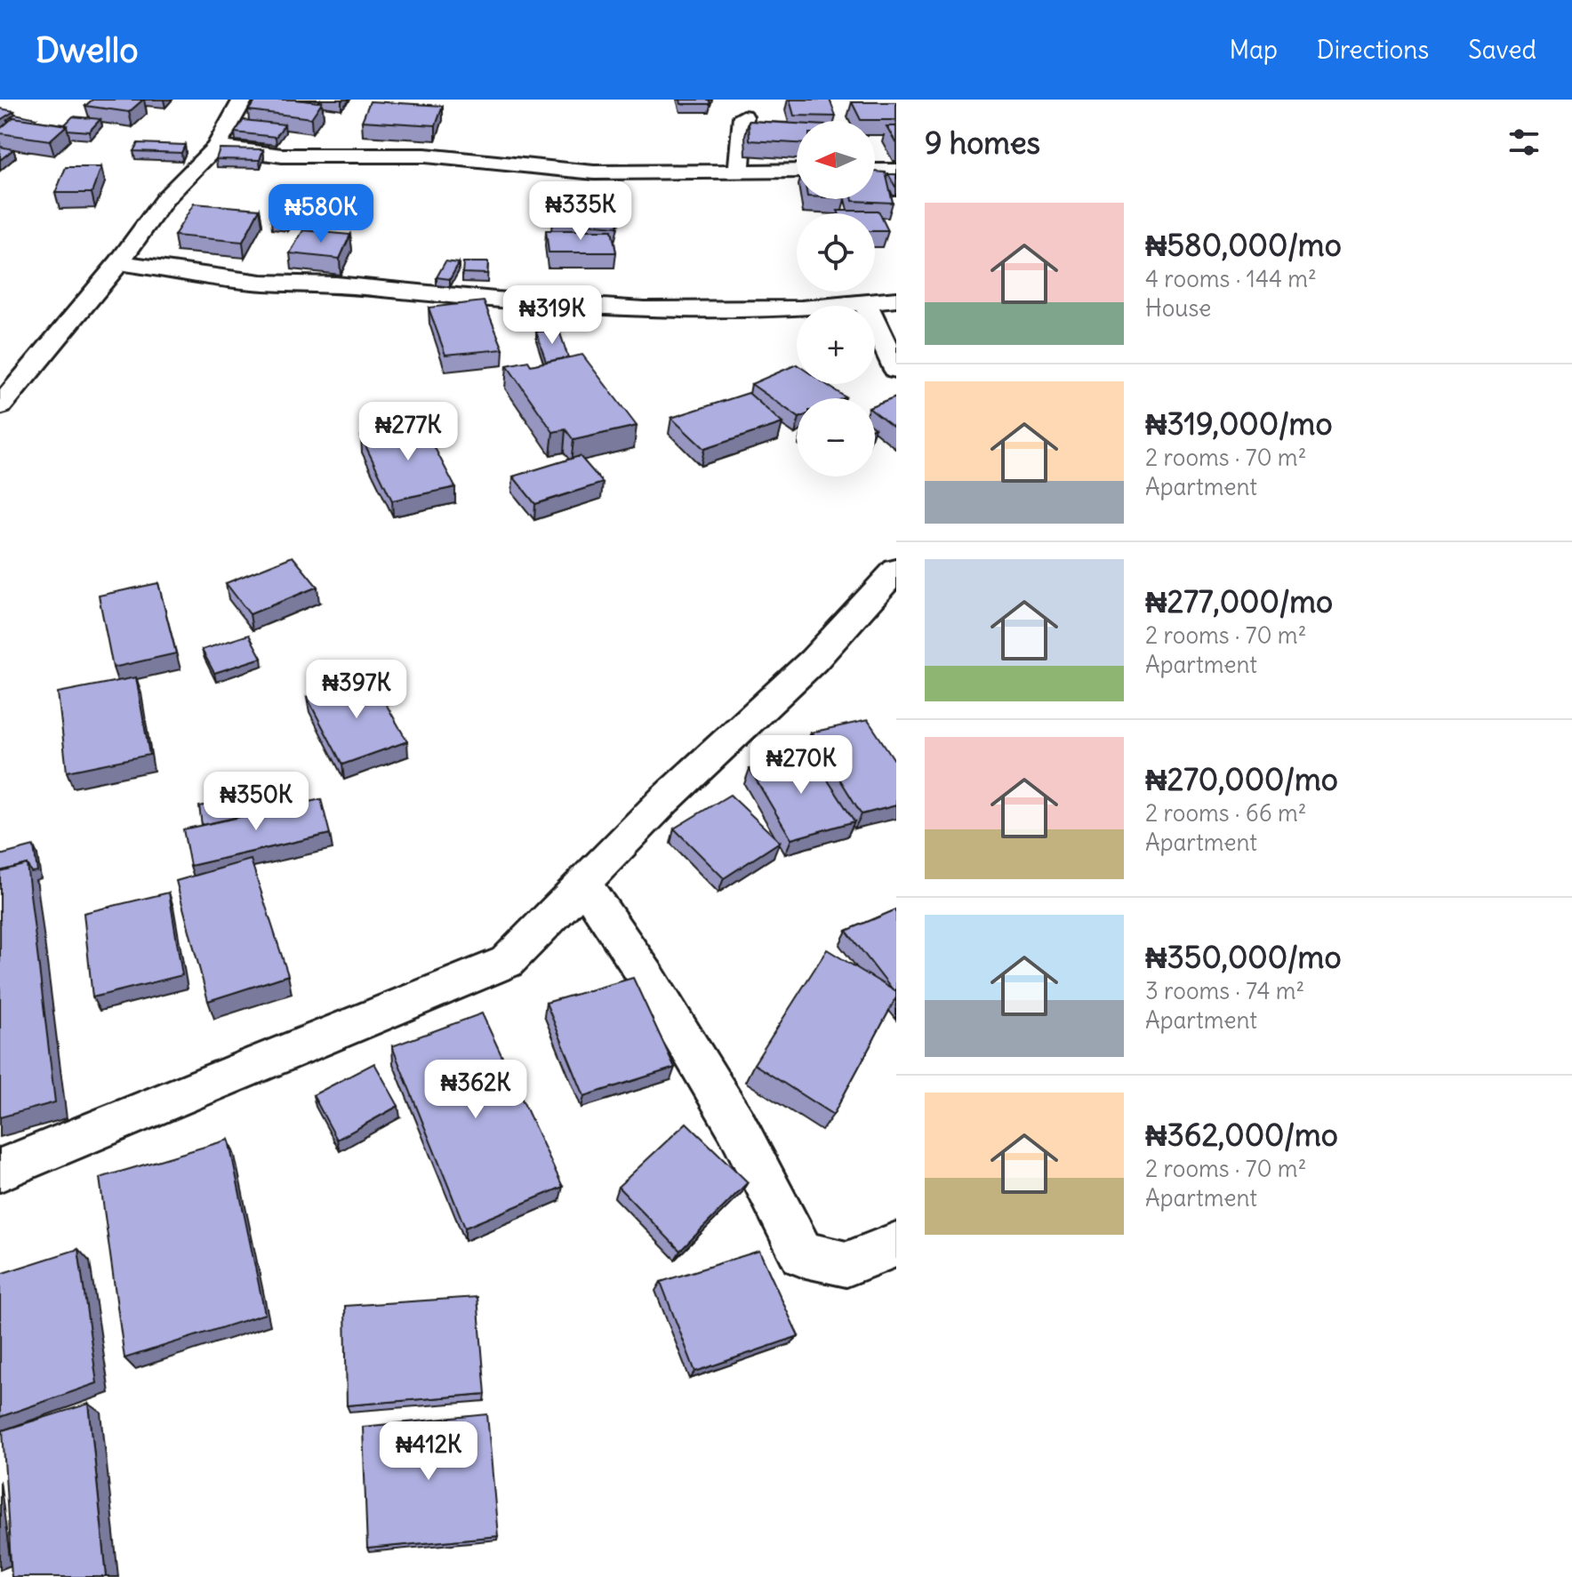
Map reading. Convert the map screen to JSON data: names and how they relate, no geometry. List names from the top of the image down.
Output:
{
  "north": "left",
  "page": {
    "header": "Dwello",
    "nav": ["Map", "Directions", "Saved"],
    "heading": "9 homes",
    "map_buttons": ["+", "−"],
    "price": [
      "₦335K",
      "₦580K",
      "₦319K",
      "₦277K",
      "₦397K",
      "₦270K",
      "₦350K",
      "₦362K",
      "₦412K"
    ],
    "list": [
      {
        "name": "₦580,000/mo",
        "note": "4 rooms · 144 m² · House"
      },
      {
        "name": "₦319,000/mo",
        "note": "2 rooms · 70 m² · Apartment"
      },
      {
        "name": "₦277,000/mo",
        "note": "2 rooms · 70 m² · Apartment"
      },
      {
        "name": "₦270,000/mo",
        "note": "2 rooms · 66 m² · Apartment"
      },
      {
        "name": "₦350,000/mo",
        "note": "3 rooms · 74 m² · Apartment"
      },
      {
        "name": "₦362,000/mo",
        "note": "2 rooms · 70 m² · Apartment"
      }
    ]
  }
}
